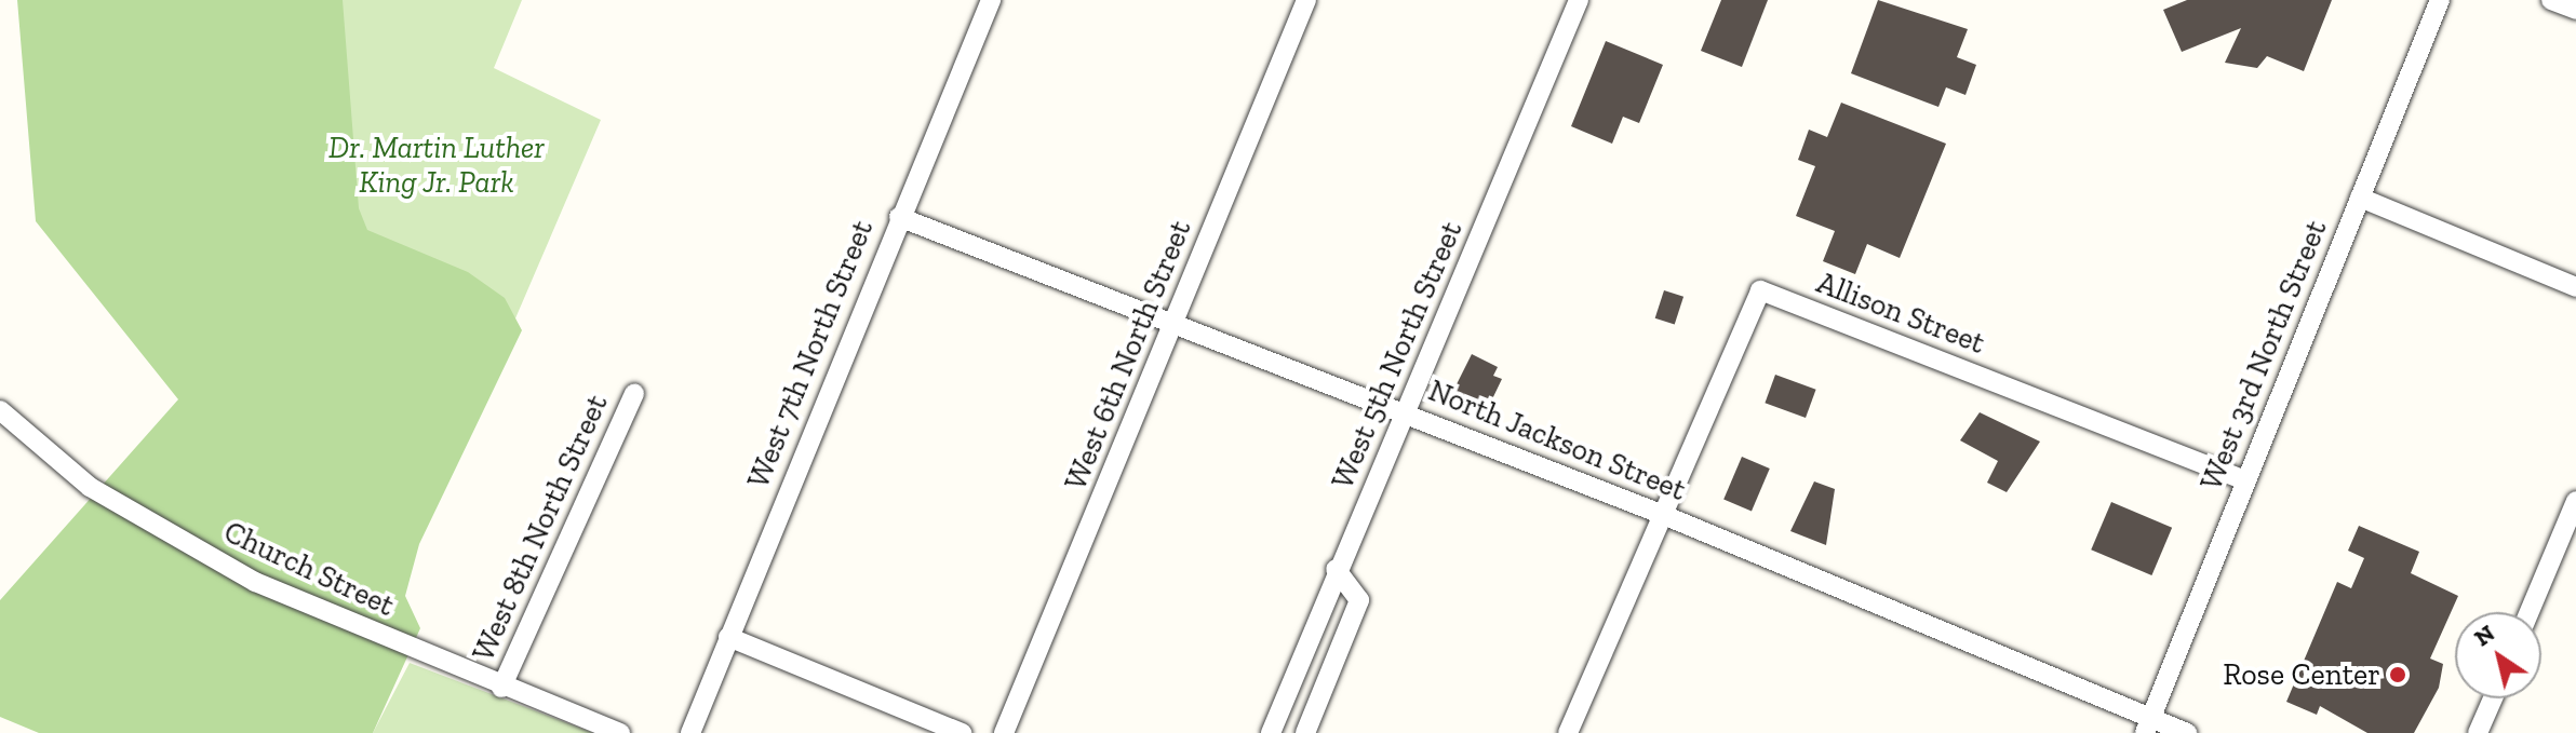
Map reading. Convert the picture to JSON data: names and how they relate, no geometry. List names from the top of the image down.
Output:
{
  "streets": {
    "street": [
      "Allison Street",
      "West 7th North Street",
      "West 6th North Street",
      "West 5th North Street",
      "West 3rd North Street",
      "North Jackson Street",
      "West 8th North Street",
      "Church Street"
    ]
  },
  "crossings": [
    ["Allison Street", "West 3rd North Street"],
    ["Allison Street", "North Jackson Street"],
    ["West 7th North Street", "North Jackson Street"],
    ["West 6th North Street", "North Jackson Street"],
    ["West 5th North Street", "North Jackson Street"],
    ["West 3rd North Street", "North Jackson Street"],
    ["West 8th North Street", "Church Street"]
  ],
  "parks": ["Dr. Martin Luther King Jr. Park"],
  "places": ["Rose Center"],
  "north": "top left"
}
